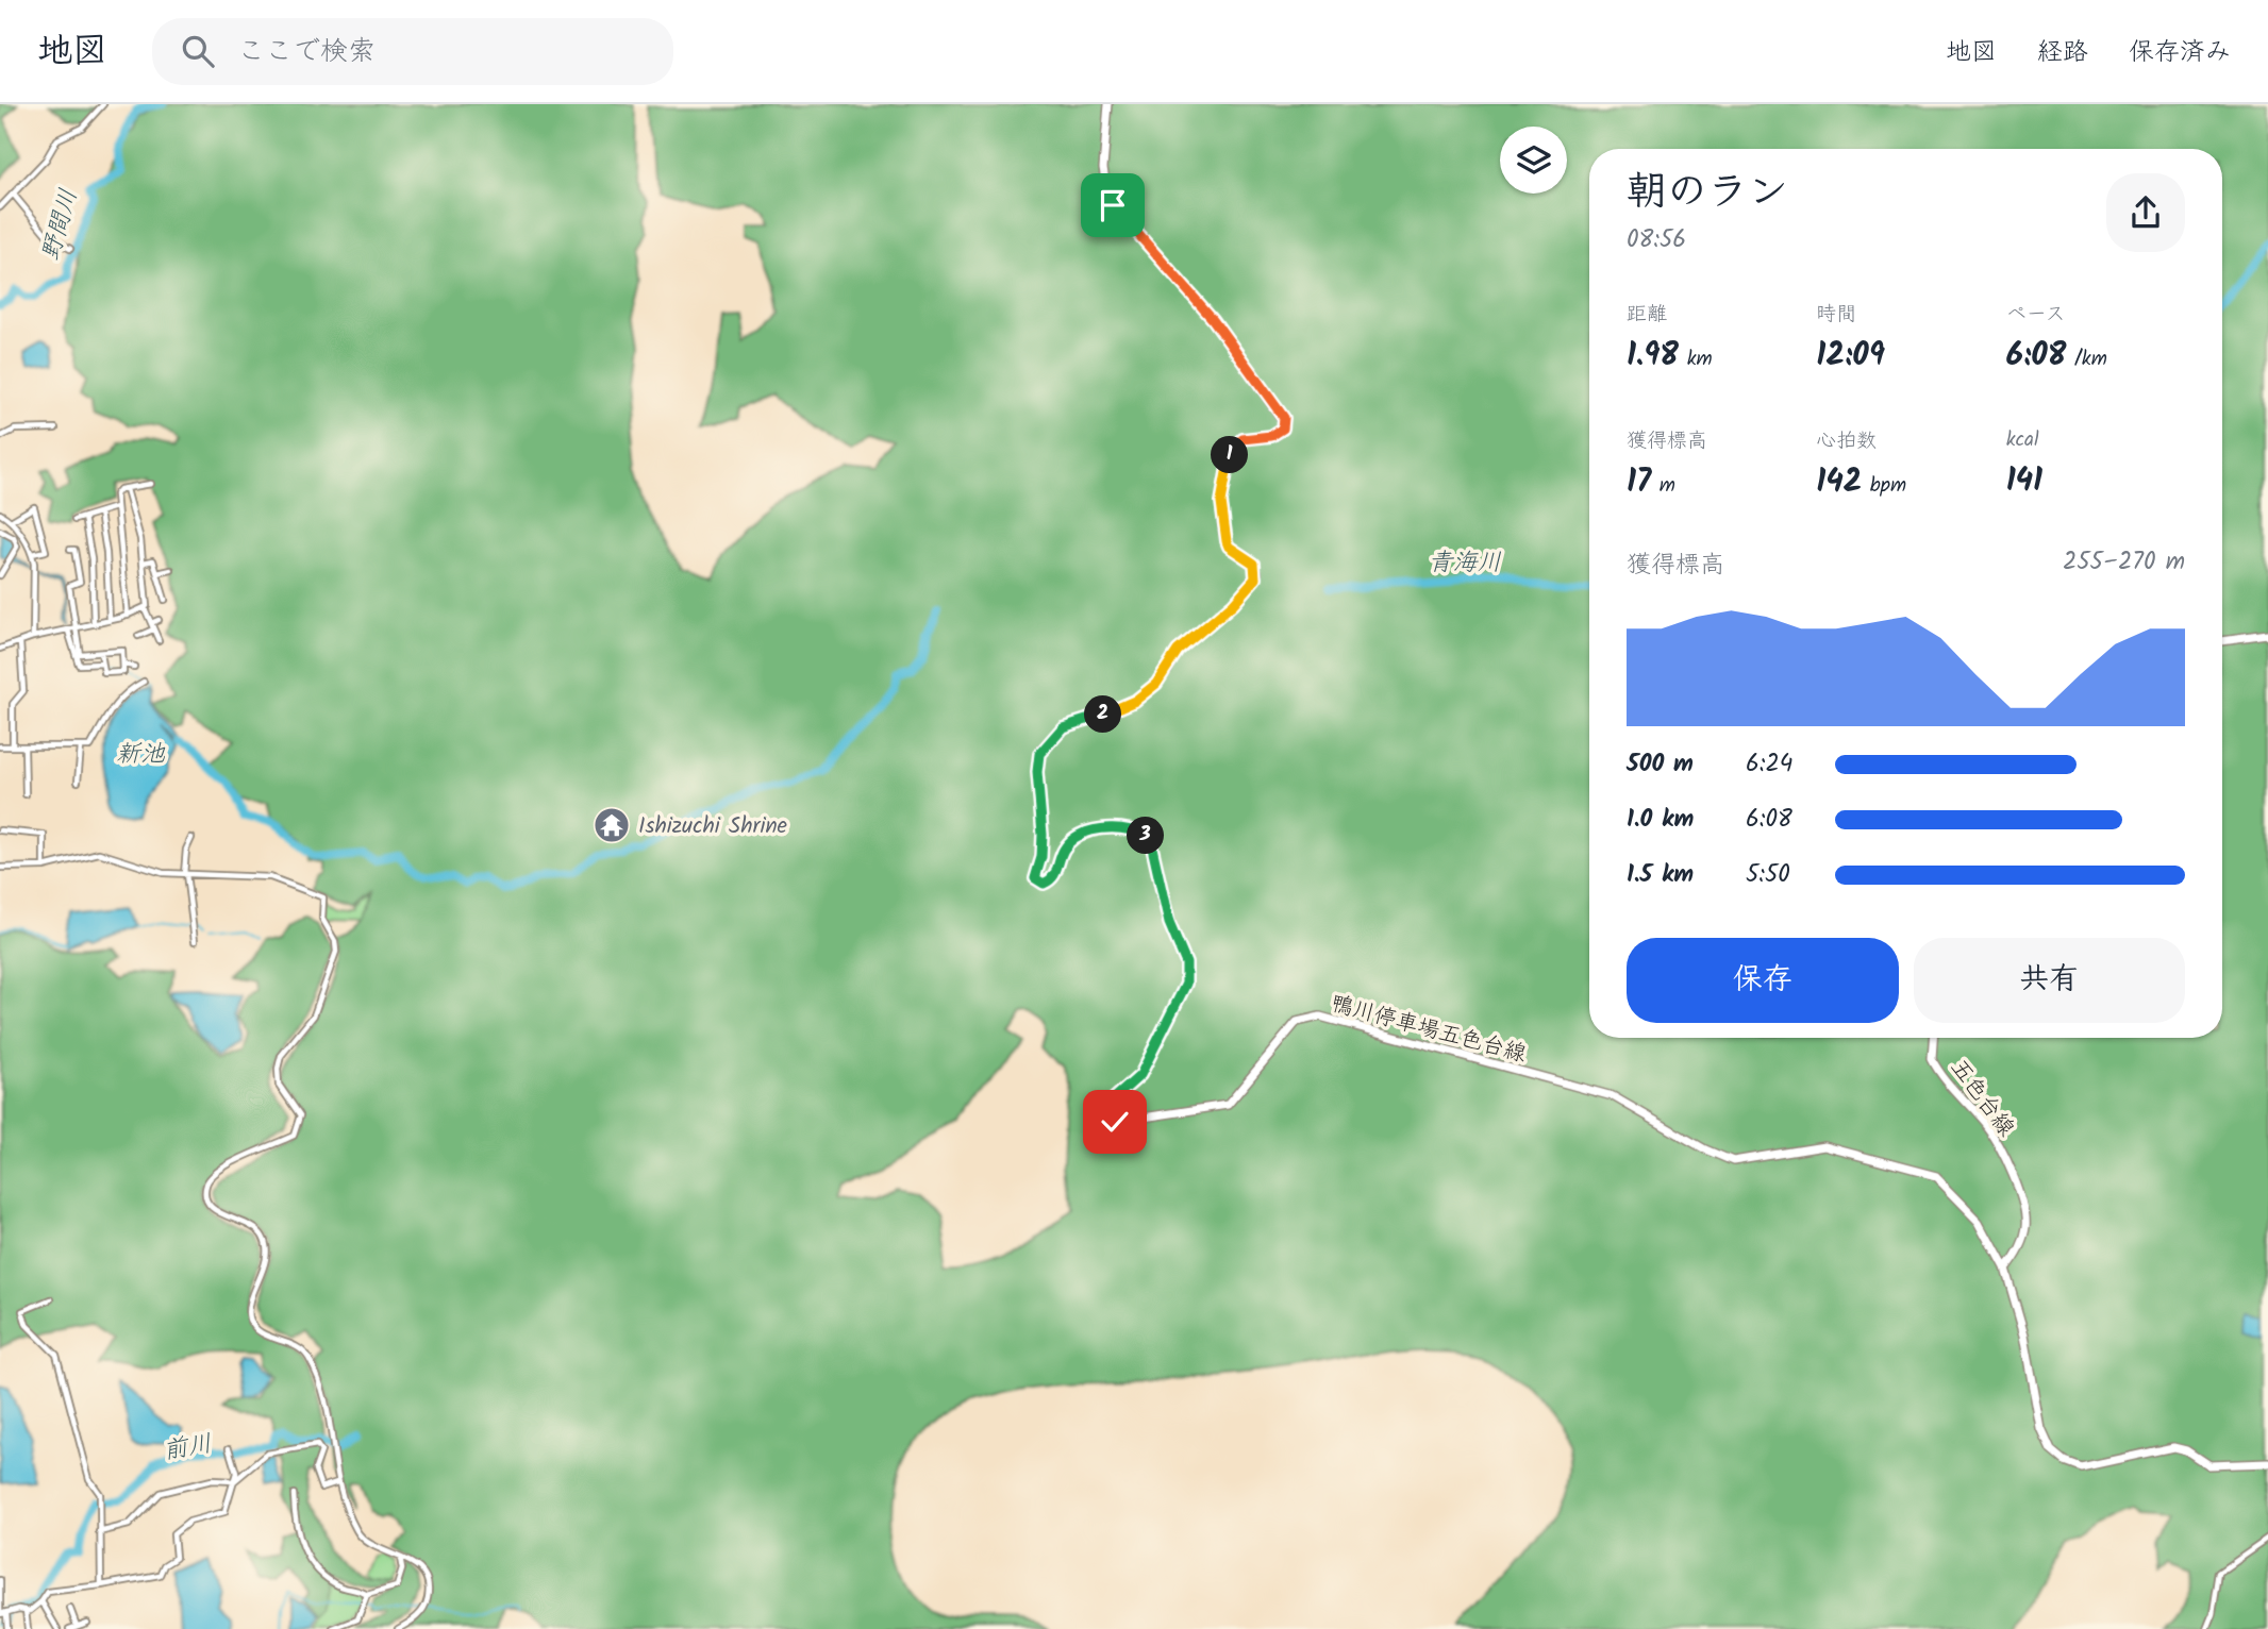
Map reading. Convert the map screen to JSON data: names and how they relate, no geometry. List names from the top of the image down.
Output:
{
  "streets": {
    "main road": ["鴨川停車場五色台線", "五色台線"]
  },
  "crossings": [
    ["鴨川停車場五色台線", "五色台線"]
  ],
  "water": [
    "野間川",
    "青海川",
    "新池",
    "前川"
  ],
  "places": {
    "temple": ["Ishizuchi Shrine"]
  },
  "page": {
    "header": "地図",
    "search": "ここで検索",
    "nav": ["地図", "経路", "保存済み"],
    "heading": ["朝のラン", "08:56"],
    "stats": [
      ["距離", "1.98 km"],
      ["時間", "12:09"],
      ["ペース", "6:08 /km"],
      ["獲得標高", "17 m"],
      ["心拍数", "142 bpm"],
      ["kcal", "141"]
    ],
    "pins": ["1", "2", "3"],
    "chart": ["獲得標高", "255–270 m"],
    "list": [
      {
        "name": "500 m",
        "note": "6:24"
      },
      {
        "name": "1.0 km",
        "note": "6:08"
      },
      {
        "name": "1.5 km",
        "note": "5:50"
      }
    ],
    "buttons": ["保存", "共有"]
  }
}
